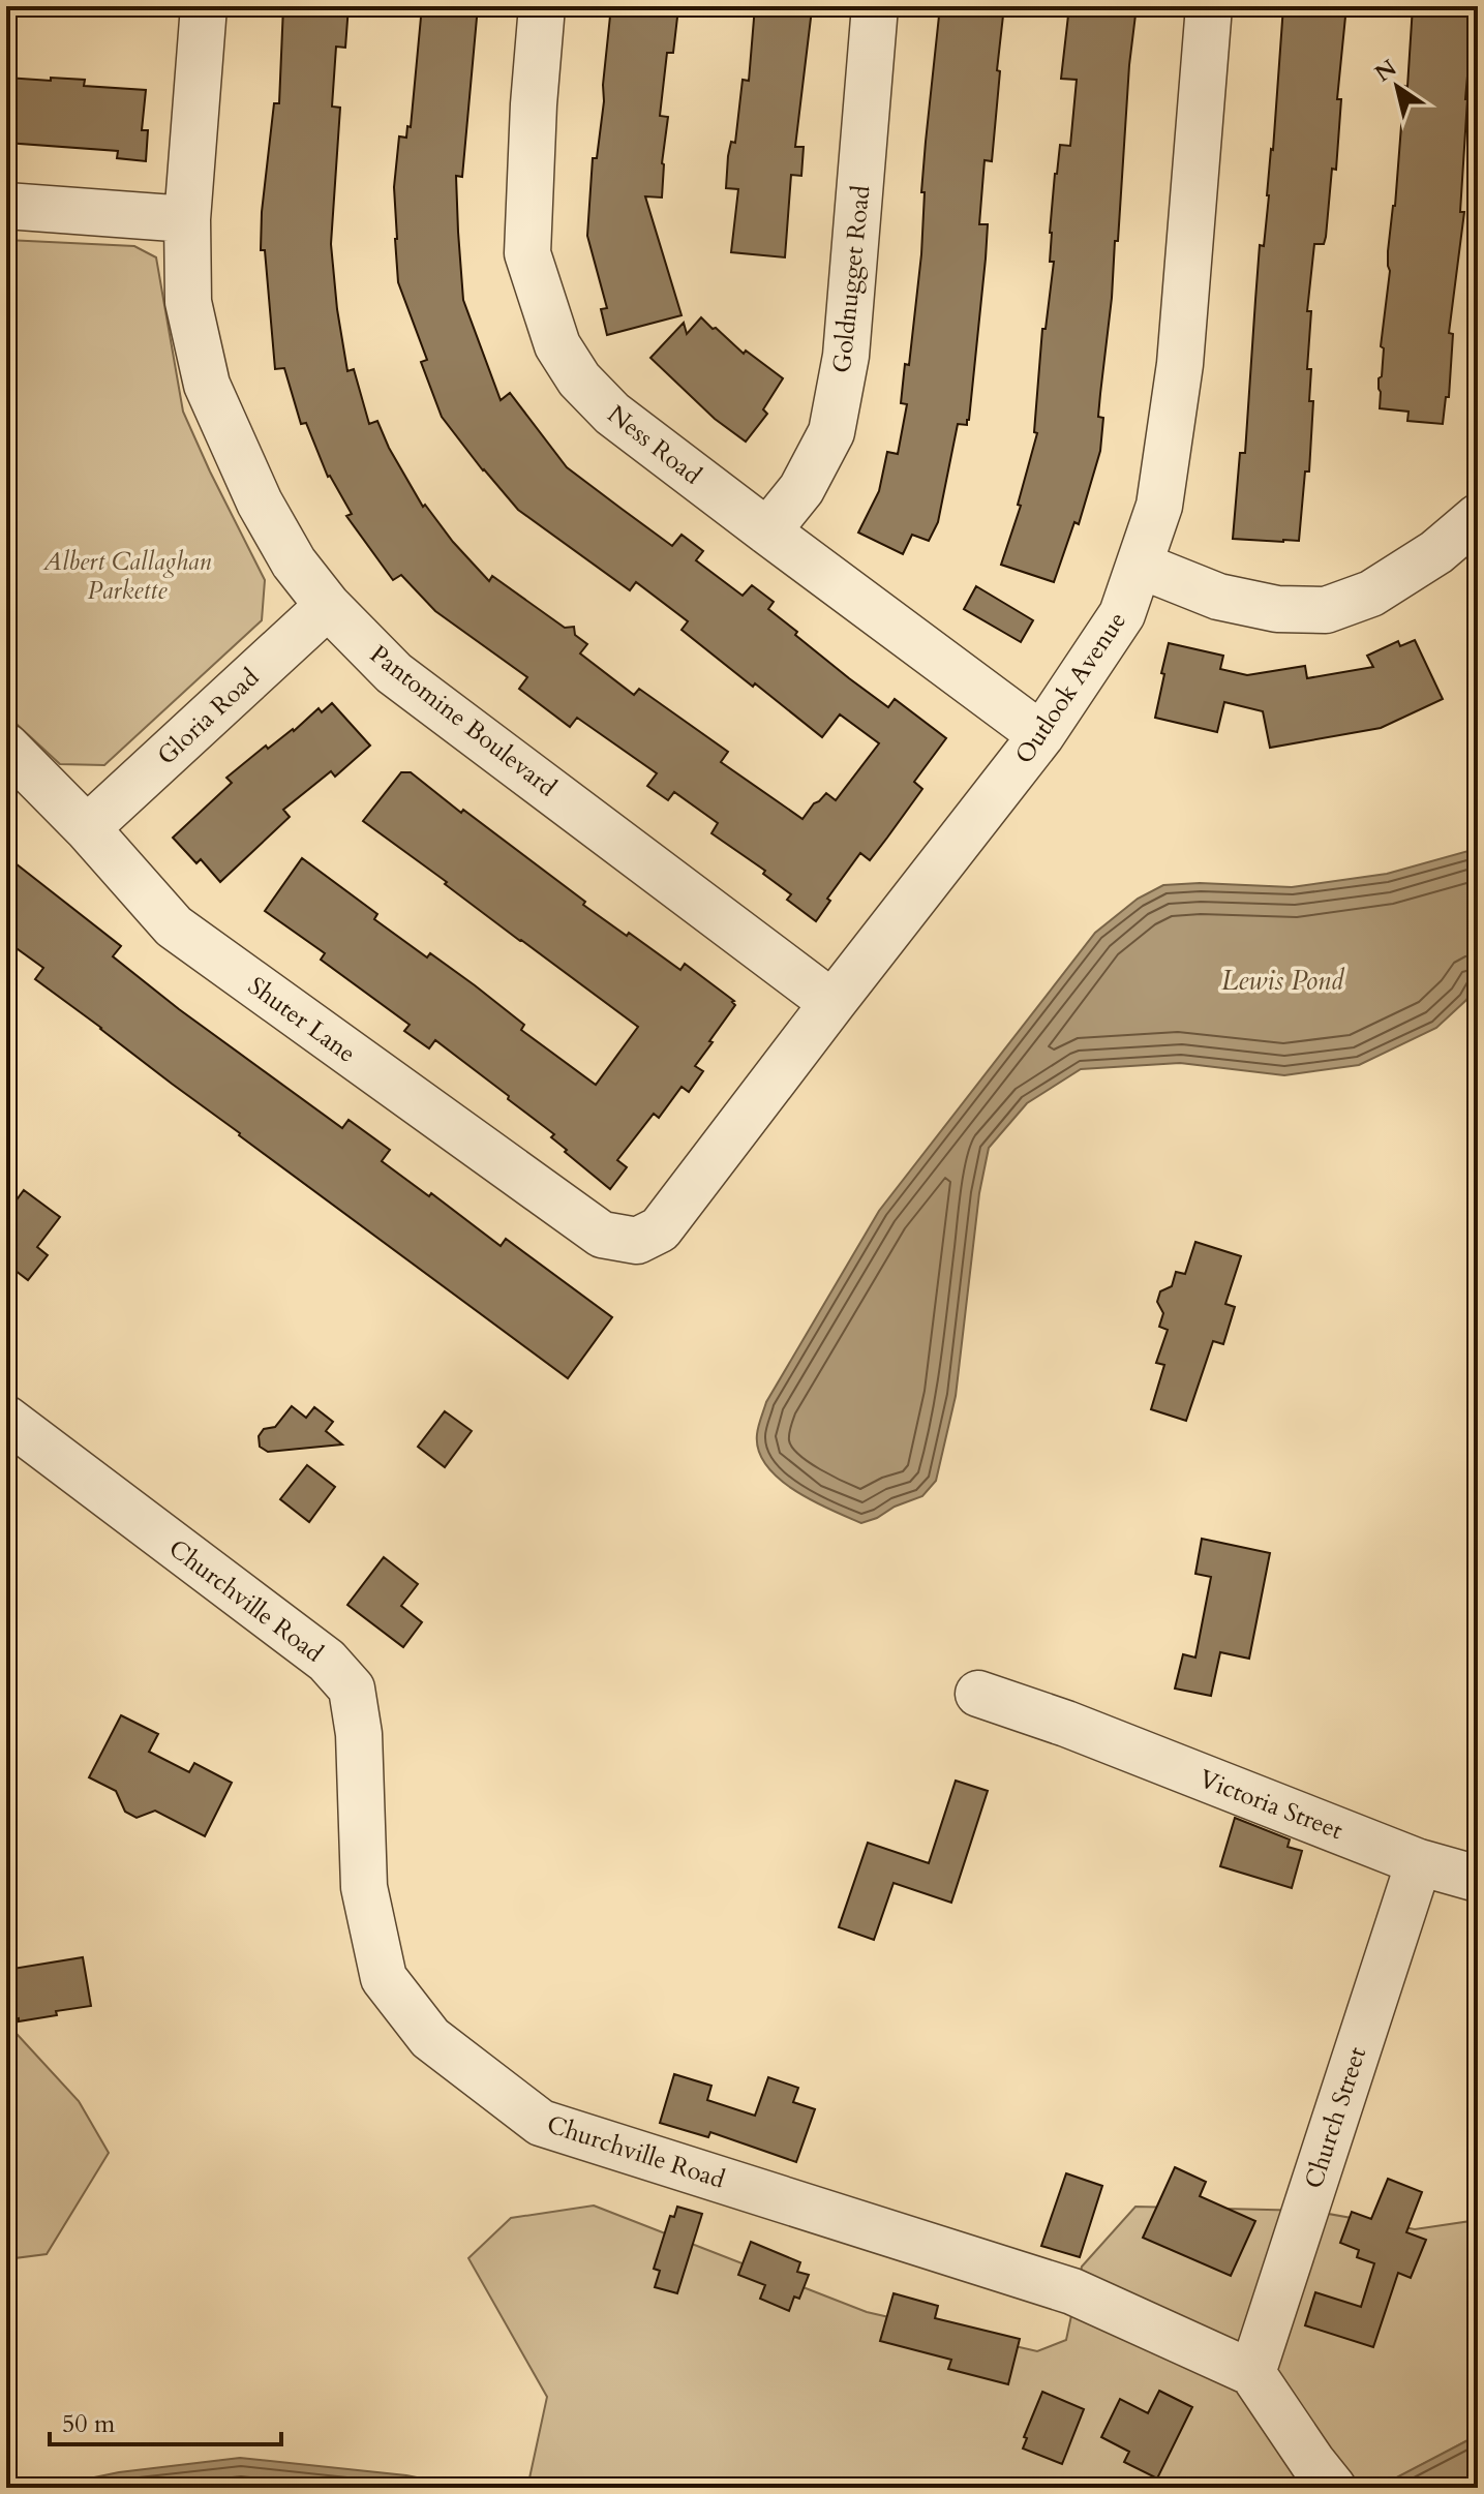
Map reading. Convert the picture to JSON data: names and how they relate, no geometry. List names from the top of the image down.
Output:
{
  "streets": {
    "street": [
      "Goldnugget Road",
      "Ness Road",
      "Outlook Avenue",
      "Gloria Road",
      "Pantomine Boulevard",
      "Shuter Lane",
      "Churchville Road",
      "Victoria Street",
      "Church Street"
    ]
  },
  "crossings": [
    ["Goldnugget Road", "Ness Road"],
    ["Ness Road", "Outlook Avenue"],
    ["Outlook Avenue", "Pantomine Boulevard"],
    ["Outlook Avenue", "Shuter Lane"],
    ["Gloria Road", "Pantomine Boulevard"],
    ["Gloria Road", "Shuter Lane"],
    ["Churchville Road", "Church Street"],
    ["Victoria Street", "Church Street"]
  ],
  "water": ["Lewis Pond"],
  "parks": ["Albert Callaghan Parkette"],
  "scale_bar": "50 m",
  "north": "top left"
}
